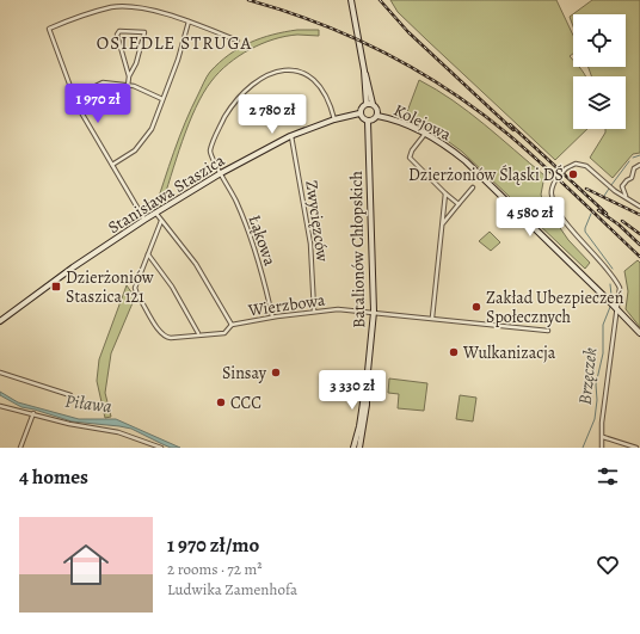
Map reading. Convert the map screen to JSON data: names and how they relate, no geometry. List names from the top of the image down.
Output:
{
  "streets": {
    "main road": ["Kolejowa", "Stanisława Staszica", "Batalionów Chłopskich"],
    "street": ["Zwycięzców", "Łąkowa", "Wierzbowa"]
  },
  "crossings": [
    ["Kolejowa", "Stanisława Staszica"],
    ["Kolejowa", "Batalionów Chłopskich"],
    ["Stanisława Staszica", "Zwycięzców"],
    ["Stanisława Staszica", "Łąkowa"],
    ["Stanisława Staszica", "Batalionów Chłopskich"],
    ["Zwycięzców", "Wierzbowa"],
    ["Łąkowa", "Wierzbowa"],
    ["Batalionów Chłopskich", "Wierzbowa"]
  ],
  "districts": ["OSIEDLE STRUGA"],
  "water": ["Brzęczek", "Piława"],
  "places": {
    "other": [
      "Dzierżoniów Śląski DŚ",
      "Zakład Ubezpieczeń Społecznych",
      "Wulkanizacja",
      "Sinsay",
      "CCC"
    ],
    "transit": ["Dzierżoniów Staszica 121"]
  },
  "page": {
    "price": [
      "1 970 zł",
      "2 780 zł",
      "4 580 zł",
      "3 330 zł"
    ],
    "heading": "4 homes",
    "list": [
      {
        "name": "1 970 zł/mo",
        "note": "2 rooms · 72 m² · Ludwika Zamenhofa"
      }
    ]
  }
}
